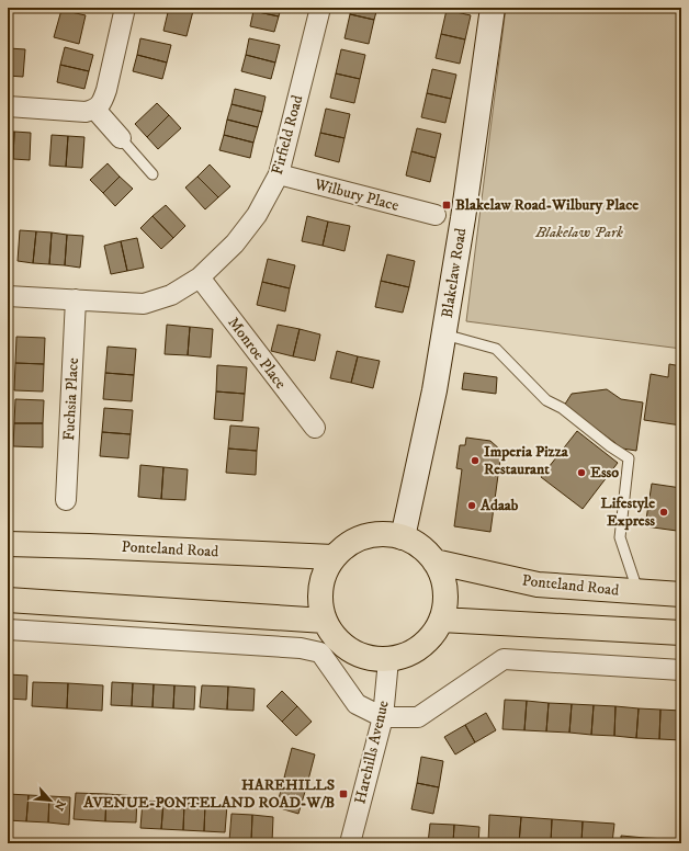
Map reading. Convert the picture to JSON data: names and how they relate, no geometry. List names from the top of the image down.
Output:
{
  "streets": {
    "highway": ["Ponteland Road"],
    "street": [
      "Firfield Road",
      "Wilbury Place",
      "Blakelaw Road",
      "Monroe Place",
      "Fuchsia Place",
      "Harehills Avenue"
    ]
  },
  "crossings": [
    ["Firfield Road", "Wilbury Place"],
    ["Firfield Road", "Monroe Place"],
    ["Firfield Road", "Fuchsia Place"],
    ["Blakelaw Road", "Ponteland Road"],
    ["Blakelaw Road", "Harehills Avenue"],
    ["Ponteland Road", "Harehills Avenue"]
  ],
  "parks": ["Blakelaw Park"],
  "places": {
    "transit": ["Blakelaw Road-Wilbury Place", "HAREHILLS AVENUE-PONTELAND ROAD-W/B"],
    "other": [
      "Imperia Pizza Restaurant",
      "Esso",
      "Adaab",
      "Lifestyle Express"
    ]
  },
  "north": "bottom right"
}
